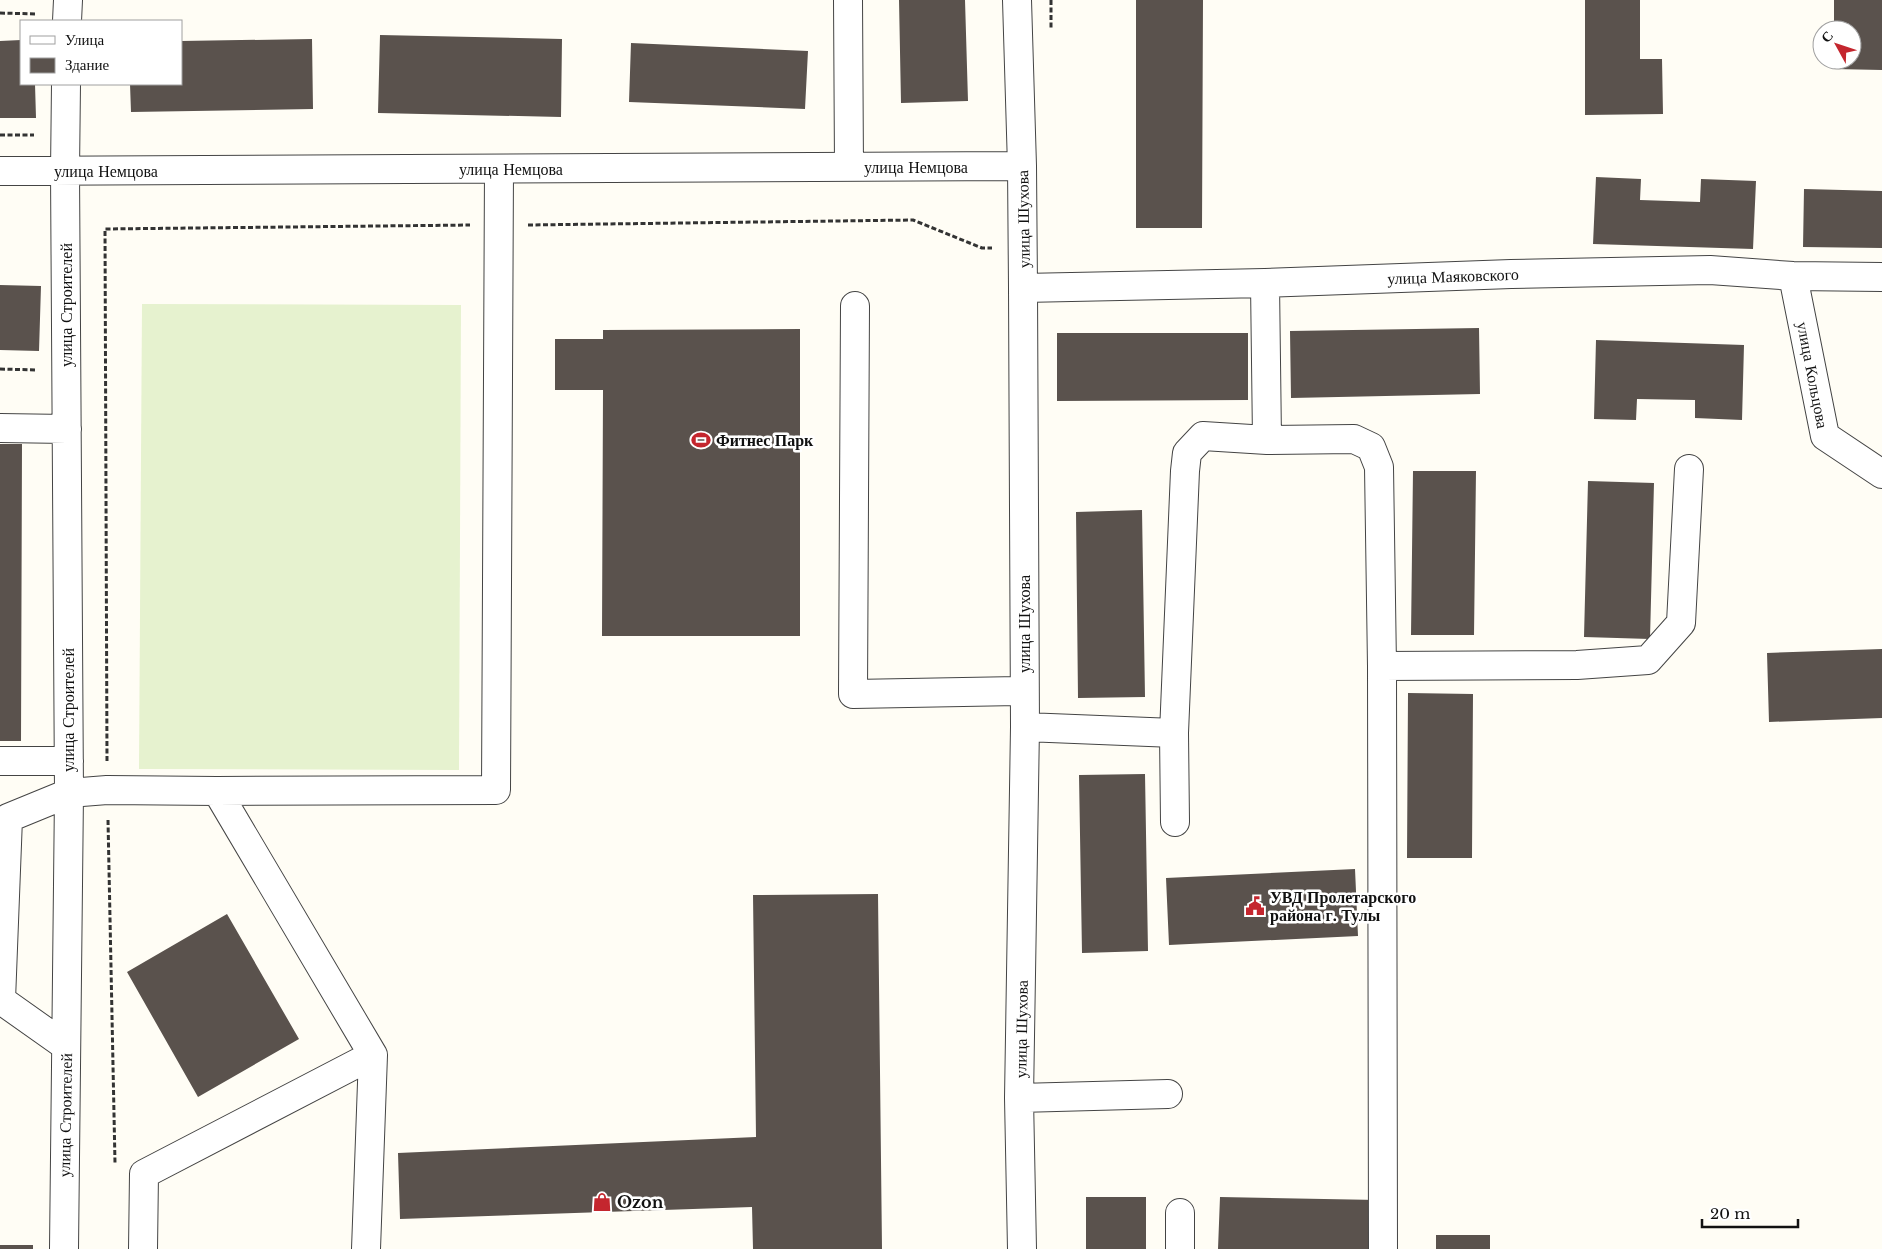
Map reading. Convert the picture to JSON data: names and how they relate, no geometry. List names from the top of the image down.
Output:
{
  "streets": {
    "street": [
      "улица Немцова",
      "улица Шухова",
      "улица Маяковского",
      "улица Строителей",
      "улица Кольцова"
    ]
  },
  "crossings": [
    ["улица Немцова", "улица Шухова"],
    ["улица Немцова", "улица Строителей"],
    ["улица Шухова", "улица Маяковского"],
    ["улица Маяковского", "улица Кольцова"]
  ],
  "places": {
    "sports": ["Фитнес Парк"],
    "public building": ["УВД Пролетарского района г. Тулы"],
    "shop": ["Ozon"]
  },
  "legend": ["Улица", "Здание"],
  "scale_bar": "20 m",
  "north": "top left"
}
